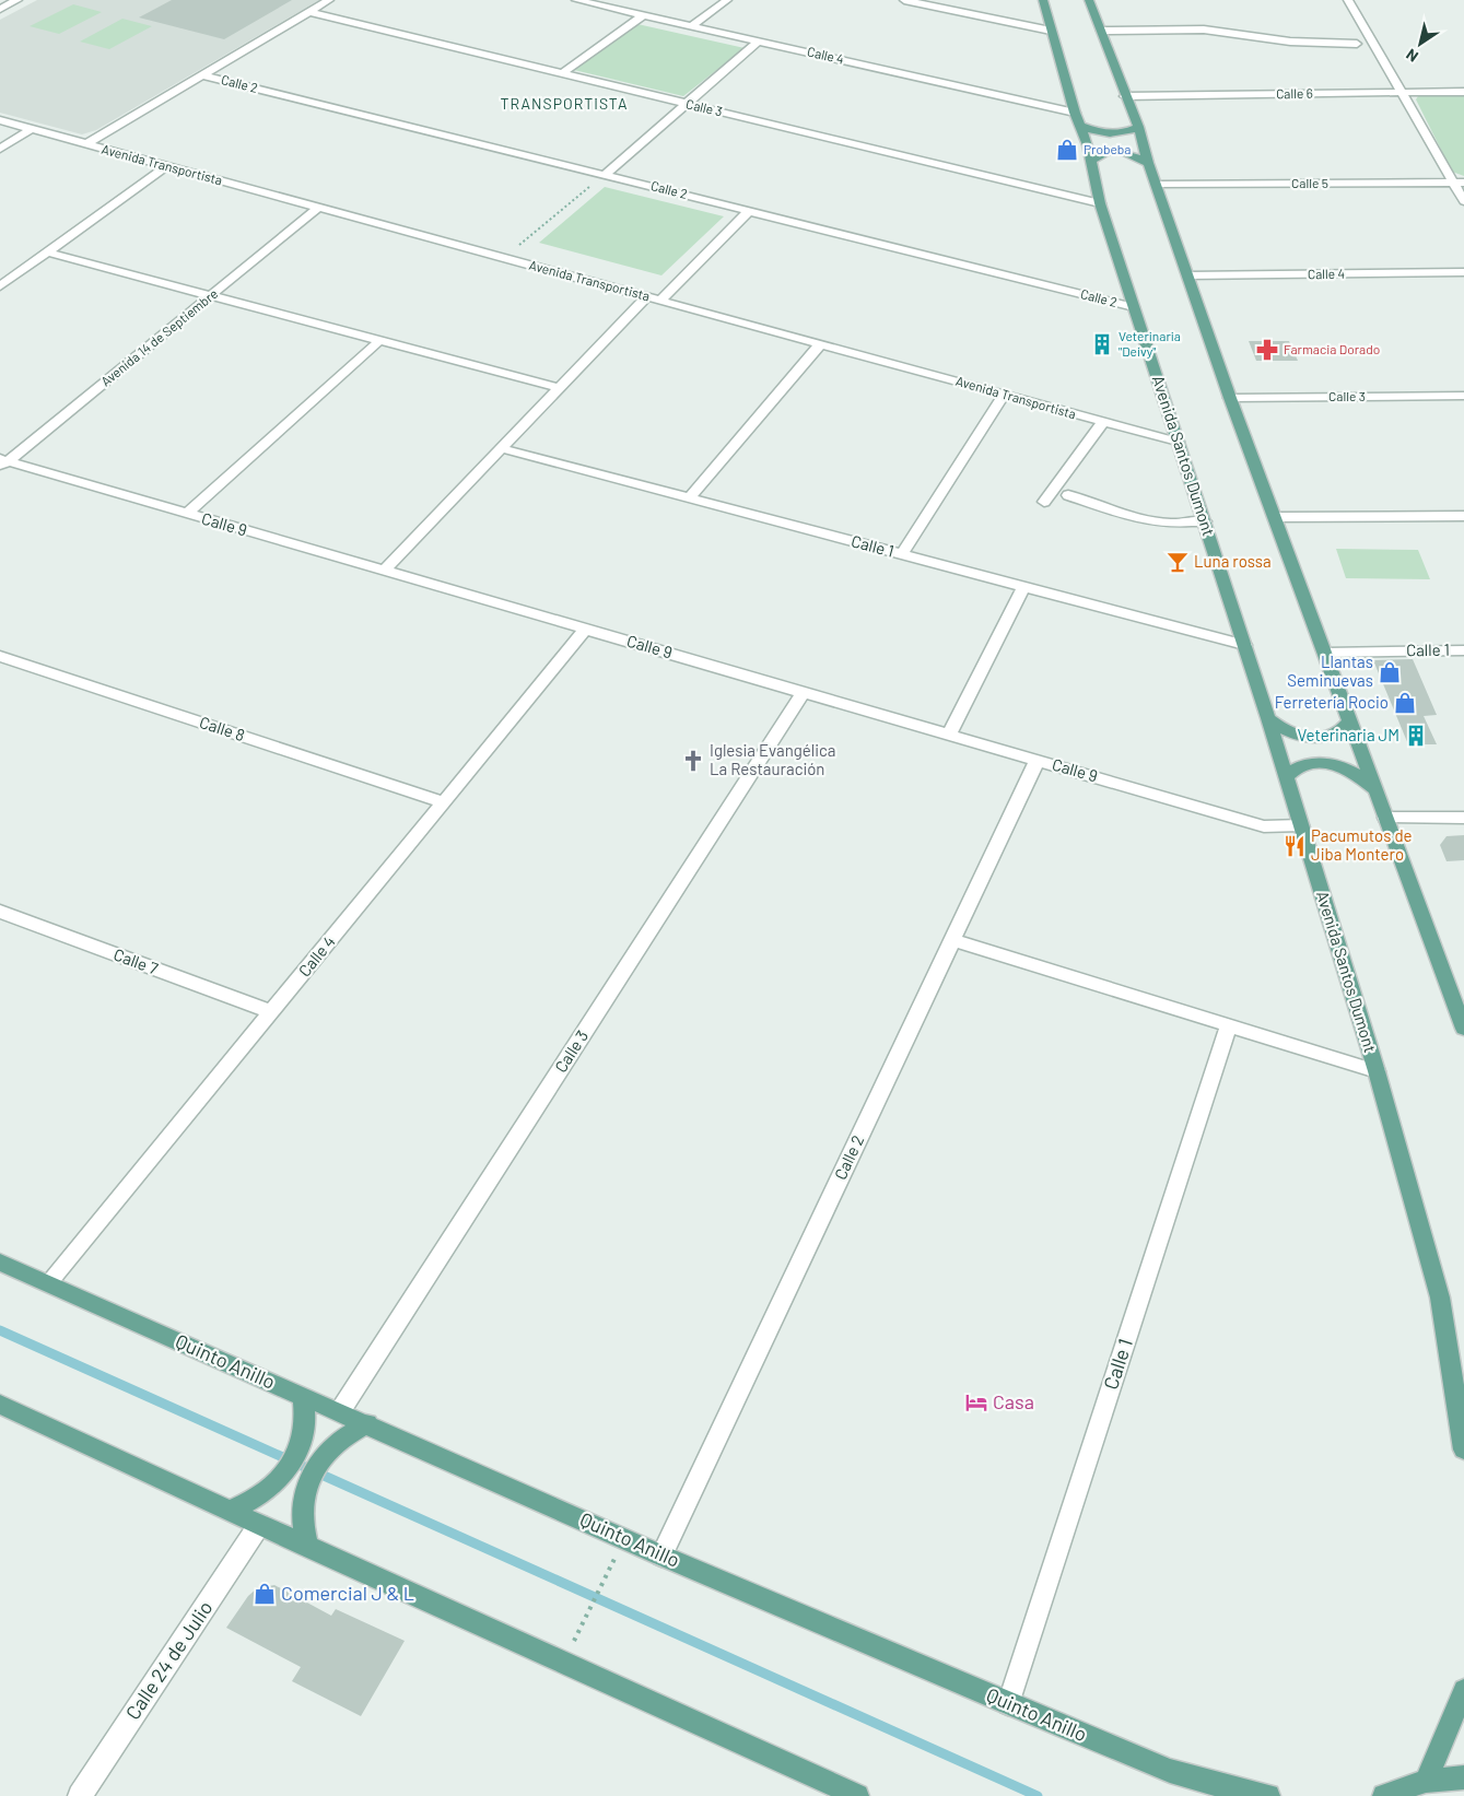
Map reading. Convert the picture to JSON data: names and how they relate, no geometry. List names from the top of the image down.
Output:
{
  "streets": {
    "main road": ["Avenida Santos Dumont", "Quinto Anillo"],
    "street": [
      "Calle 4",
      "Calle 2",
      "Calle 6",
      "Calle 3",
      "Avenida Transportista",
      "Calle 5",
      "Avenida 14 de Septiembre",
      "Calle 9",
      "Calle 1",
      "Calle 8",
      "Calle 7",
      "Calle 24 de Julio"
    ]
  },
  "crossings": [
    ["Calle 4", "Avenida Santos Dumont"],
    ["Calle 4", "Calle 9"],
    ["Calle 4", "Calle 8"],
    ["Calle 4", "Calle 7"],
    ["Calle 4", "Quinto Anillo"],
    ["Calle 2", "Calle 3"],
    ["Calle 2", "Avenida Transportista"],
    ["Calle 2", "Avenida Santos Dumont"],
    ["Calle 2", "Calle 9"],
    ["Calle 2", "Quinto Anillo"],
    ["Calle 3", "Avenida Santos Dumont"],
    ["Calle 3", "Calle 9"],
    ["Calle 3", "Quinto Anillo"],
    ["Avenida Transportista", "Avenida 14 de Septiembre"],
    ["Avenida Transportista", "Avenida Santos Dumont"],
    ["Avenida 14 de Septiembre", "Calle 9"],
    ["Avenida Santos Dumont", "Calle 9"],
    ["Avenida Santos Dumont", "Calle 1"],
    ["Calle 1", "Quinto Anillo"]
  ],
  "districts": ["TRANSPORTISTA"],
  "places": {
    "shop": [
      "Probeba",
      "Llantas Seminuevas",
      "Ferretería Rocio",
      "Comercial J & L"
    ],
    "building": ["Veterinaria \"Deivy\"", "Veterinaria JM"],
    "pharmacy": ["Farmacia Dorado"],
    "bar": ["Luna rossa"],
    "church": ["Iglesia Evangélica La Restauración"],
    "restaurant": ["Pacumutos de Jiba Montero"],
    "hotel": ["Casa"]
  },
  "north": "bottom left"
}
